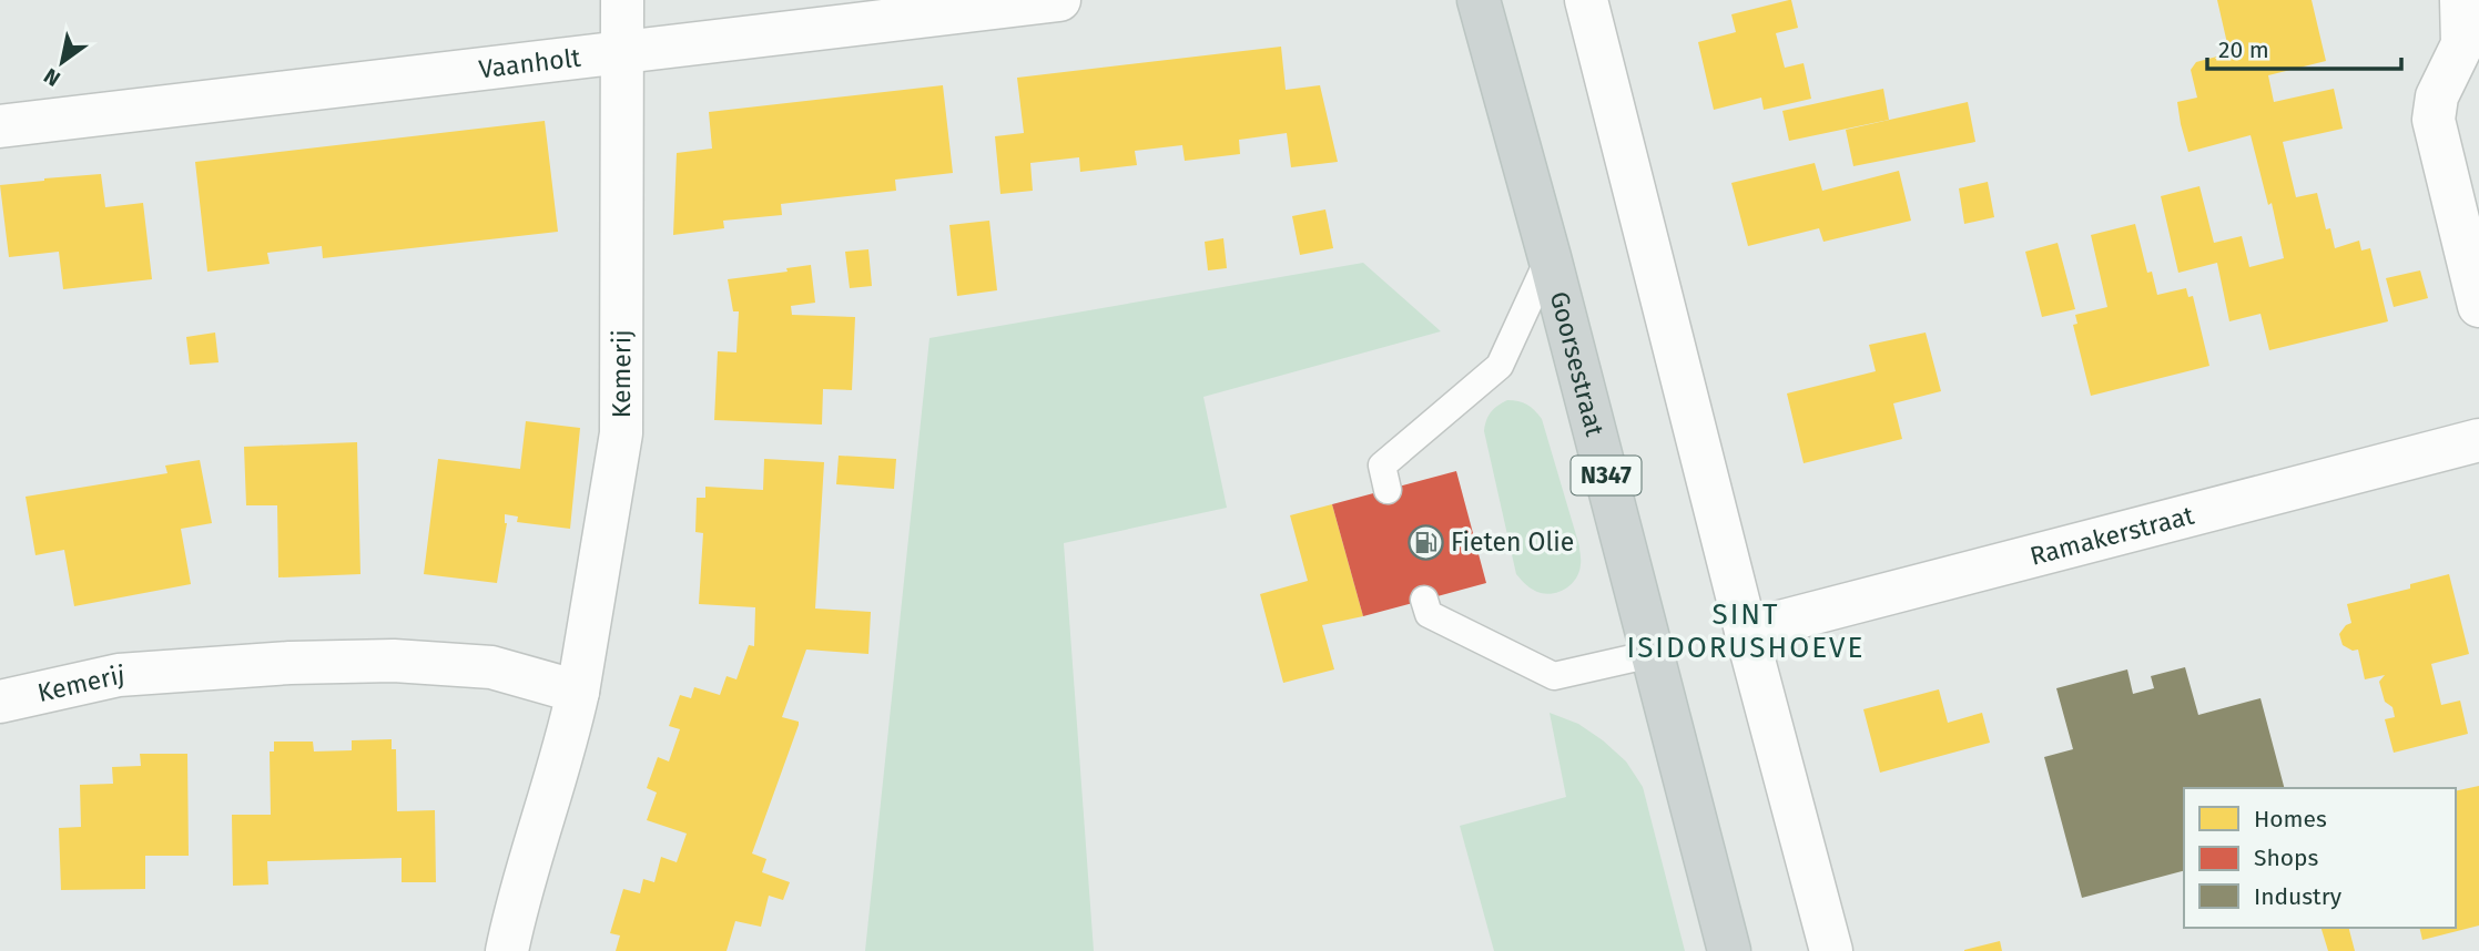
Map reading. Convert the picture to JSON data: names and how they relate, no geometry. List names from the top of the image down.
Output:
{
  "streets": {
    "main road": ["Goorsestraat", "N347"],
    "street": ["Vaanholt", "Kemerij", "Ramakerstraat"]
  },
  "crossings": [
    ["Vaanholt", "Kemerij"]
  ],
  "districts": ["SINT ISIDORUSHOEVE"],
  "places": {
    "fuel station": ["Fieten Olie"]
  },
  "legend": ["Homes", "Shops", "Industry"],
  "scale_bar": "20 m",
  "north": "bottom left"
}
